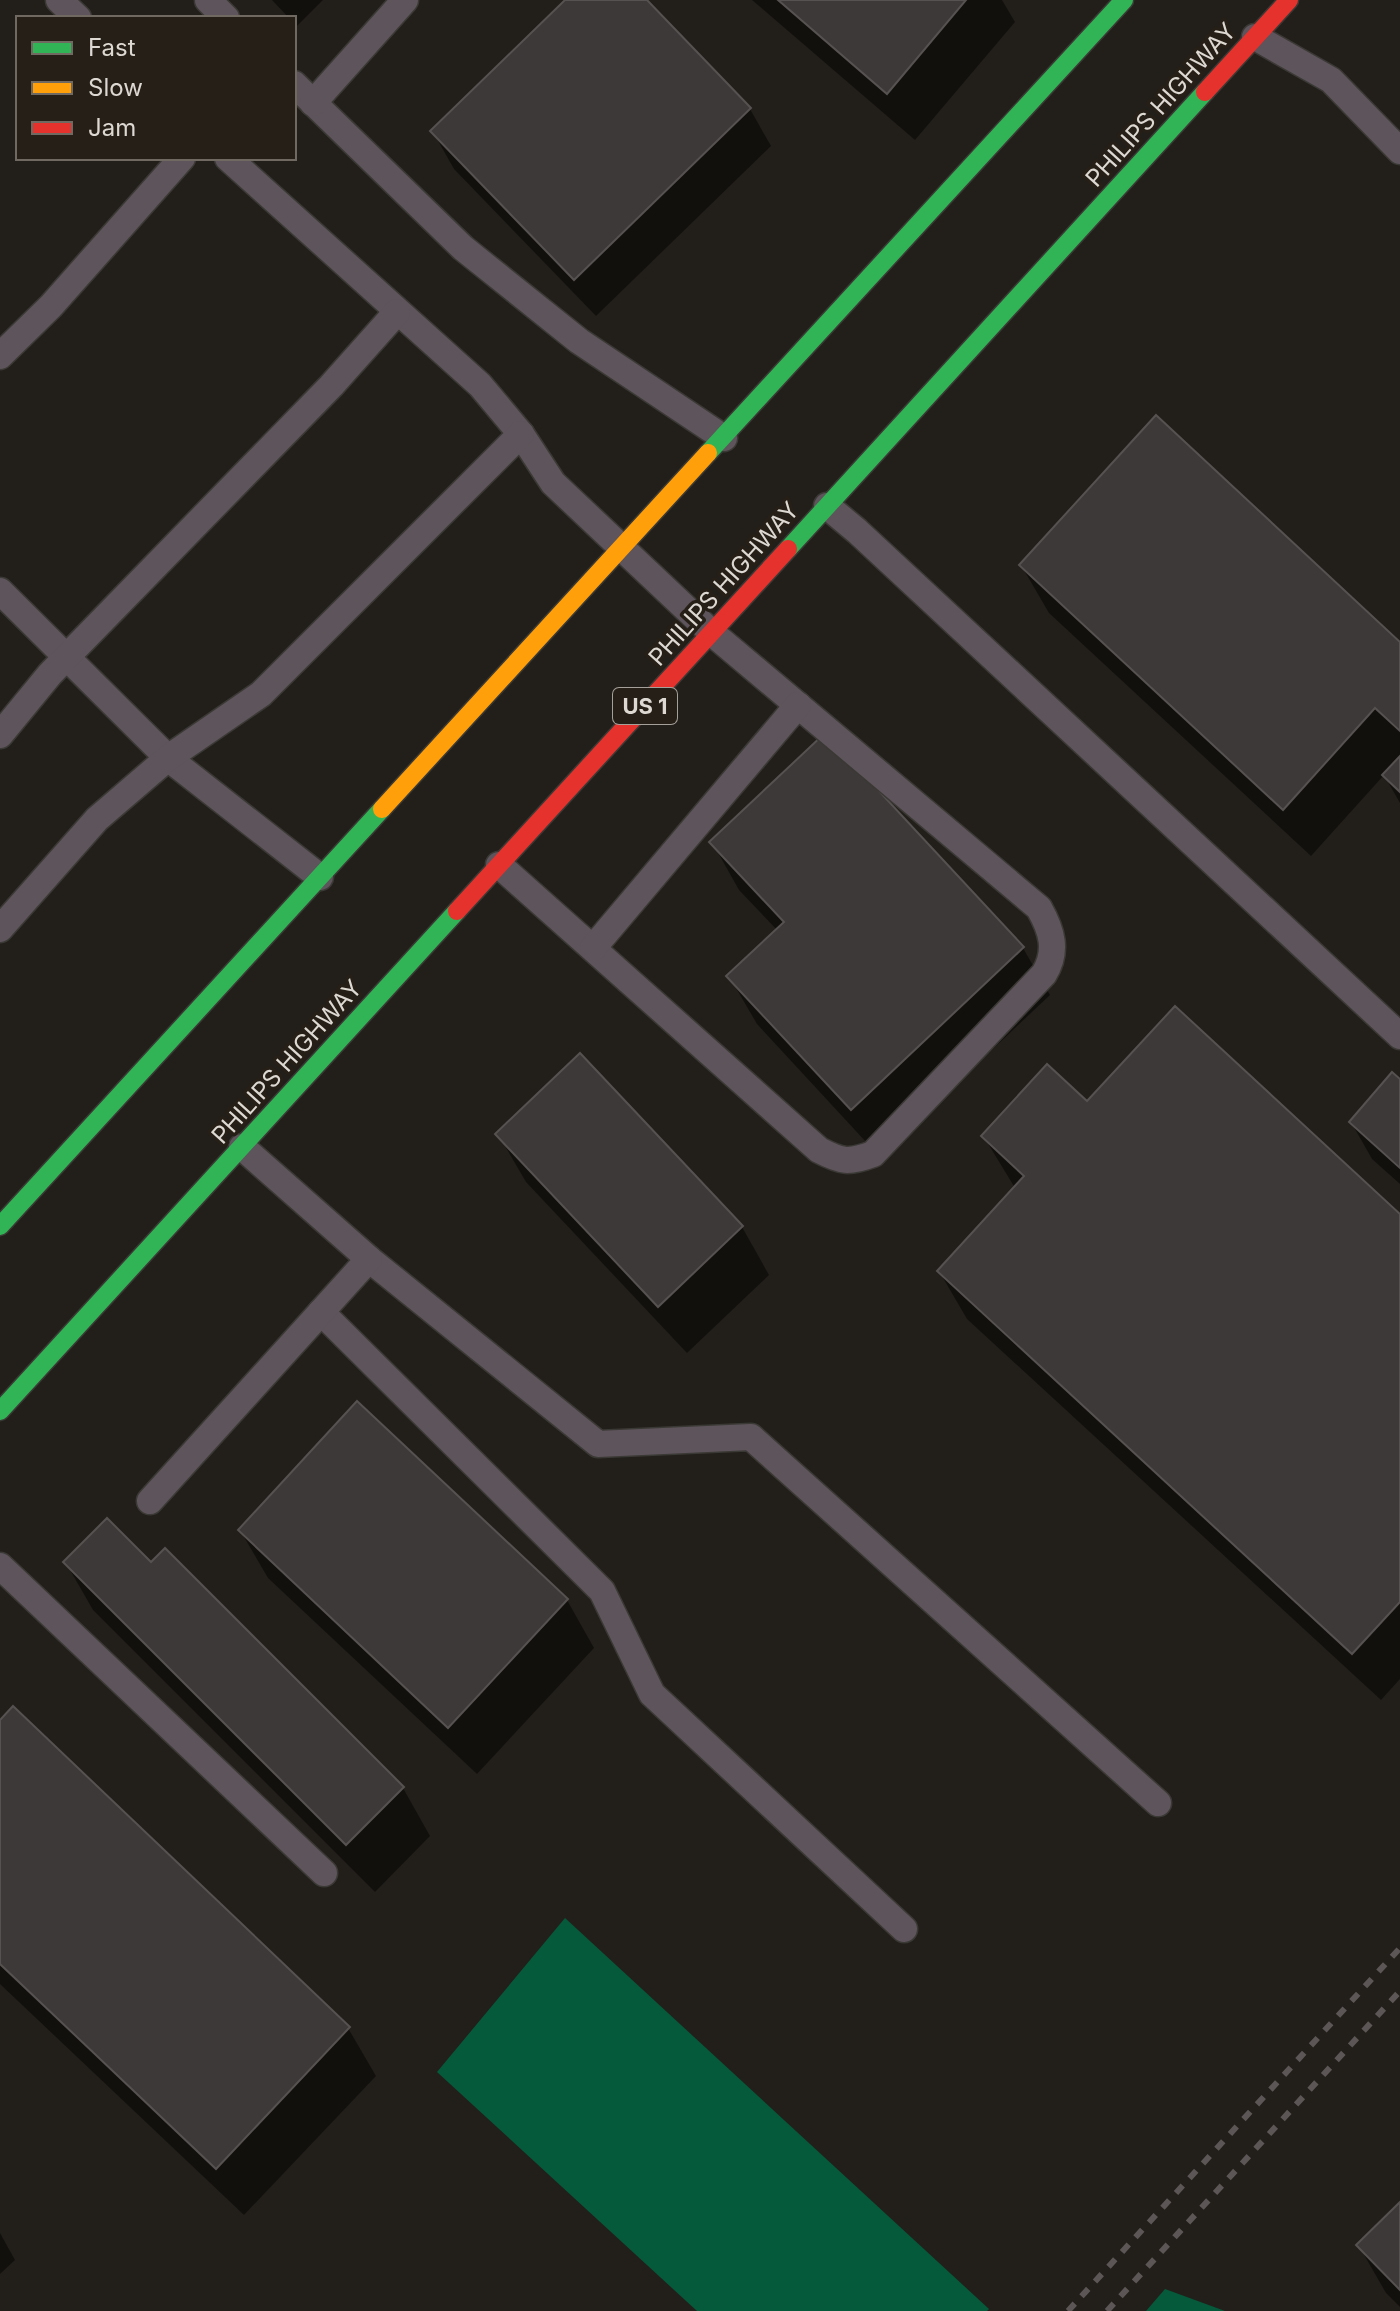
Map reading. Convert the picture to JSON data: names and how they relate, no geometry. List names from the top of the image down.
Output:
{
  "streets": {
    "main road": ["PHILIPS HIGHWAY", "US 1"]
  },
  "legend": ["Fast", "Slow", "Jam"]
}
